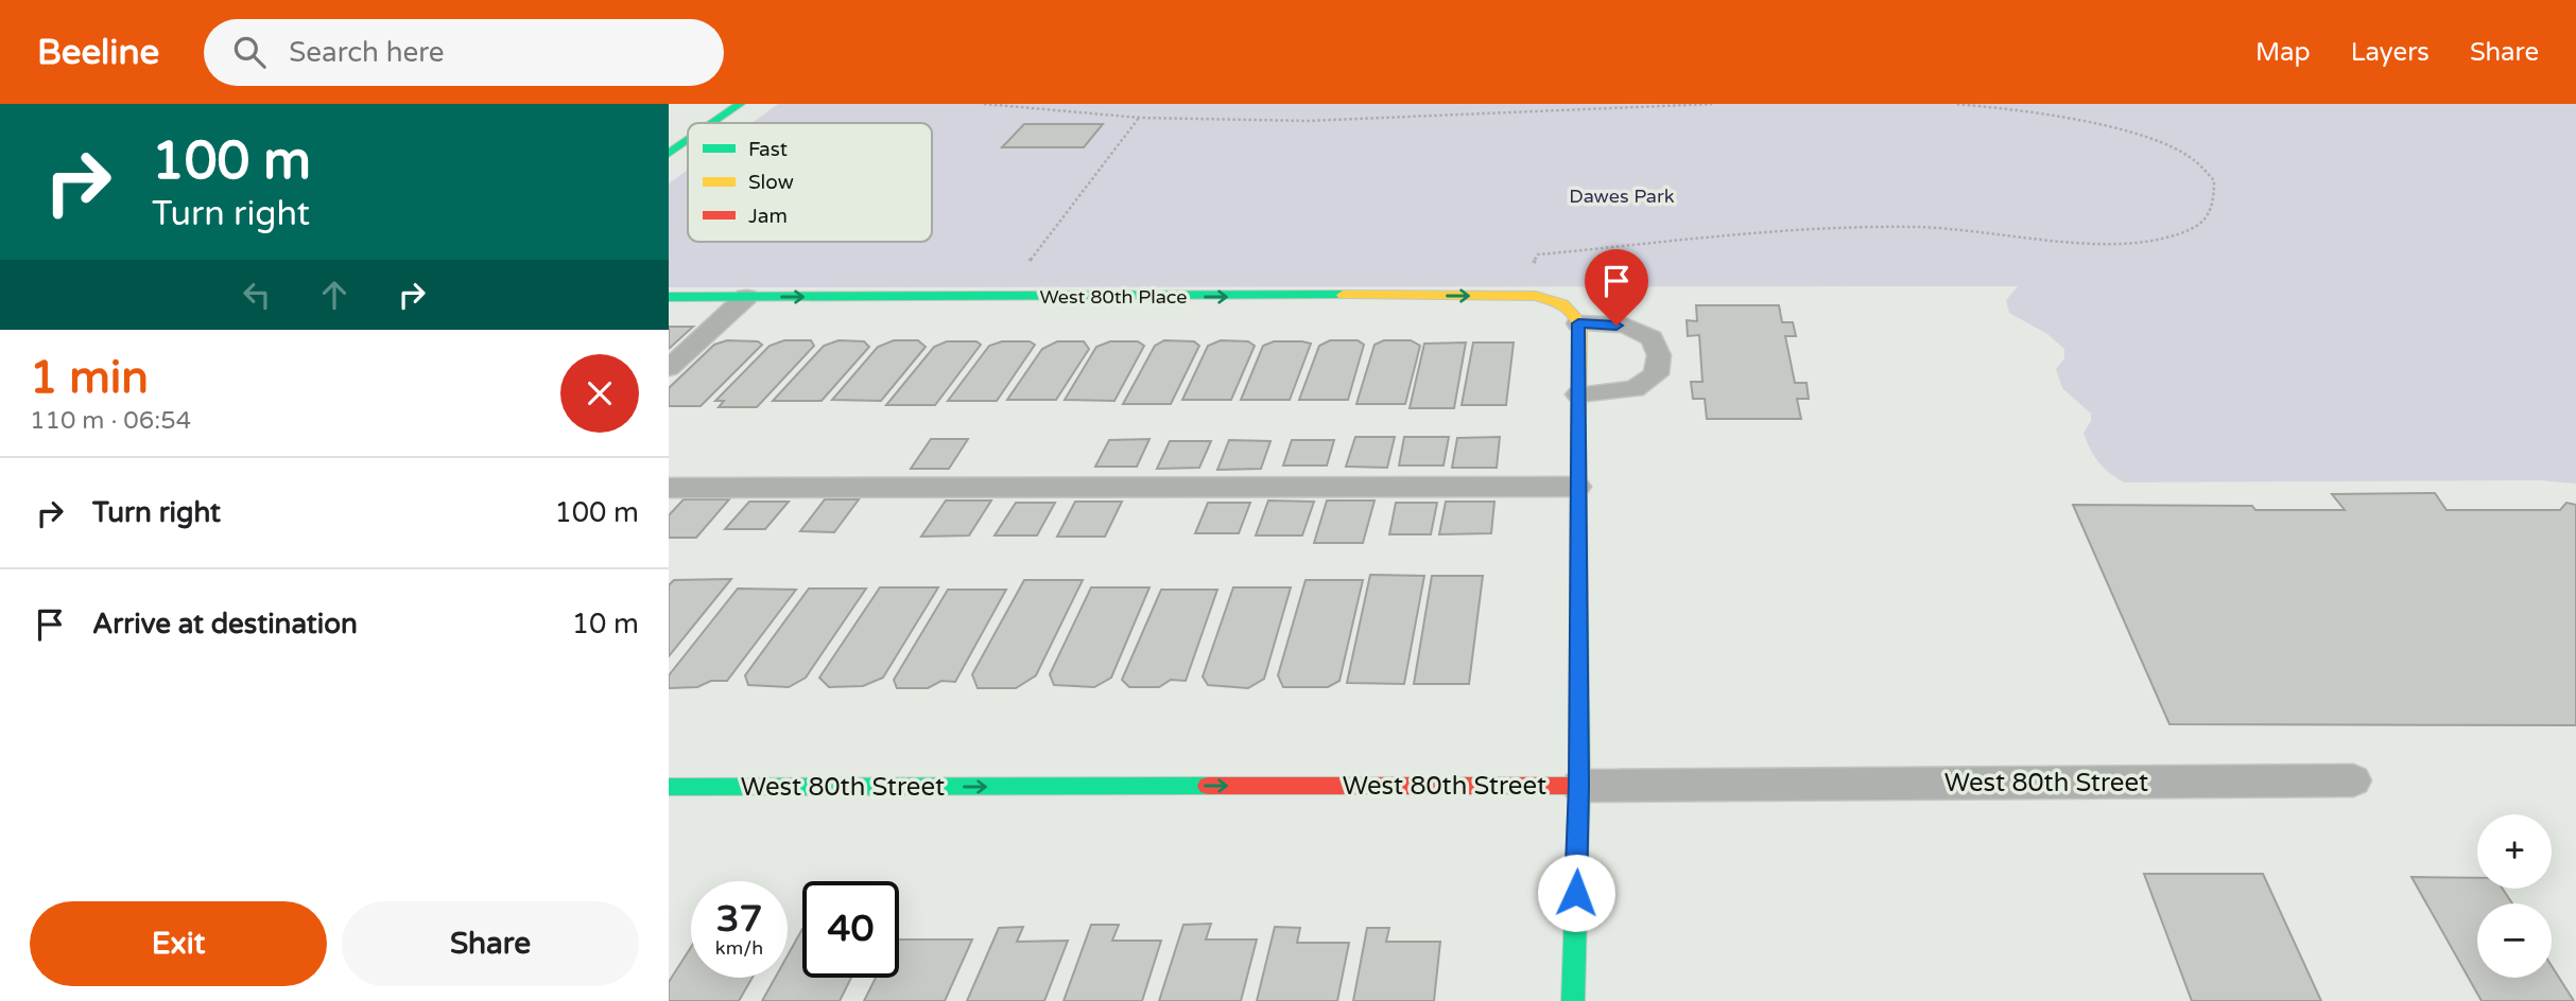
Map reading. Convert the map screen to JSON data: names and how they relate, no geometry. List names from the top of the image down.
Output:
{
  "streets": {
    "street": ["West 80th Place", "West 80th Street"]
  },
  "one_way": ["West 80th Place", "West 80th Street"],
  "parks": ["Dawes Park"],
  "legend": ["Fast", "Slow", "Jam"],
  "page": {
    "header": "Beeline",
    "search": "Search here",
    "nav": ["Map", "Layers", "Share"],
    "turn": ["100 m", "Turn right"],
    "heading": ["1 min", "110 m · 06:54"],
    "list": [
      {
        "name": "Turn right",
        "value": "100 m"
      },
      {
        "name": "Arrive at destination",
        "value": "10 m"
      }
    ],
    "map_buttons": ["+", "−"],
    "speed": "37 km/h",
    "limit": "40",
    "buttons": ["Exit", "Share"]
  }
}
